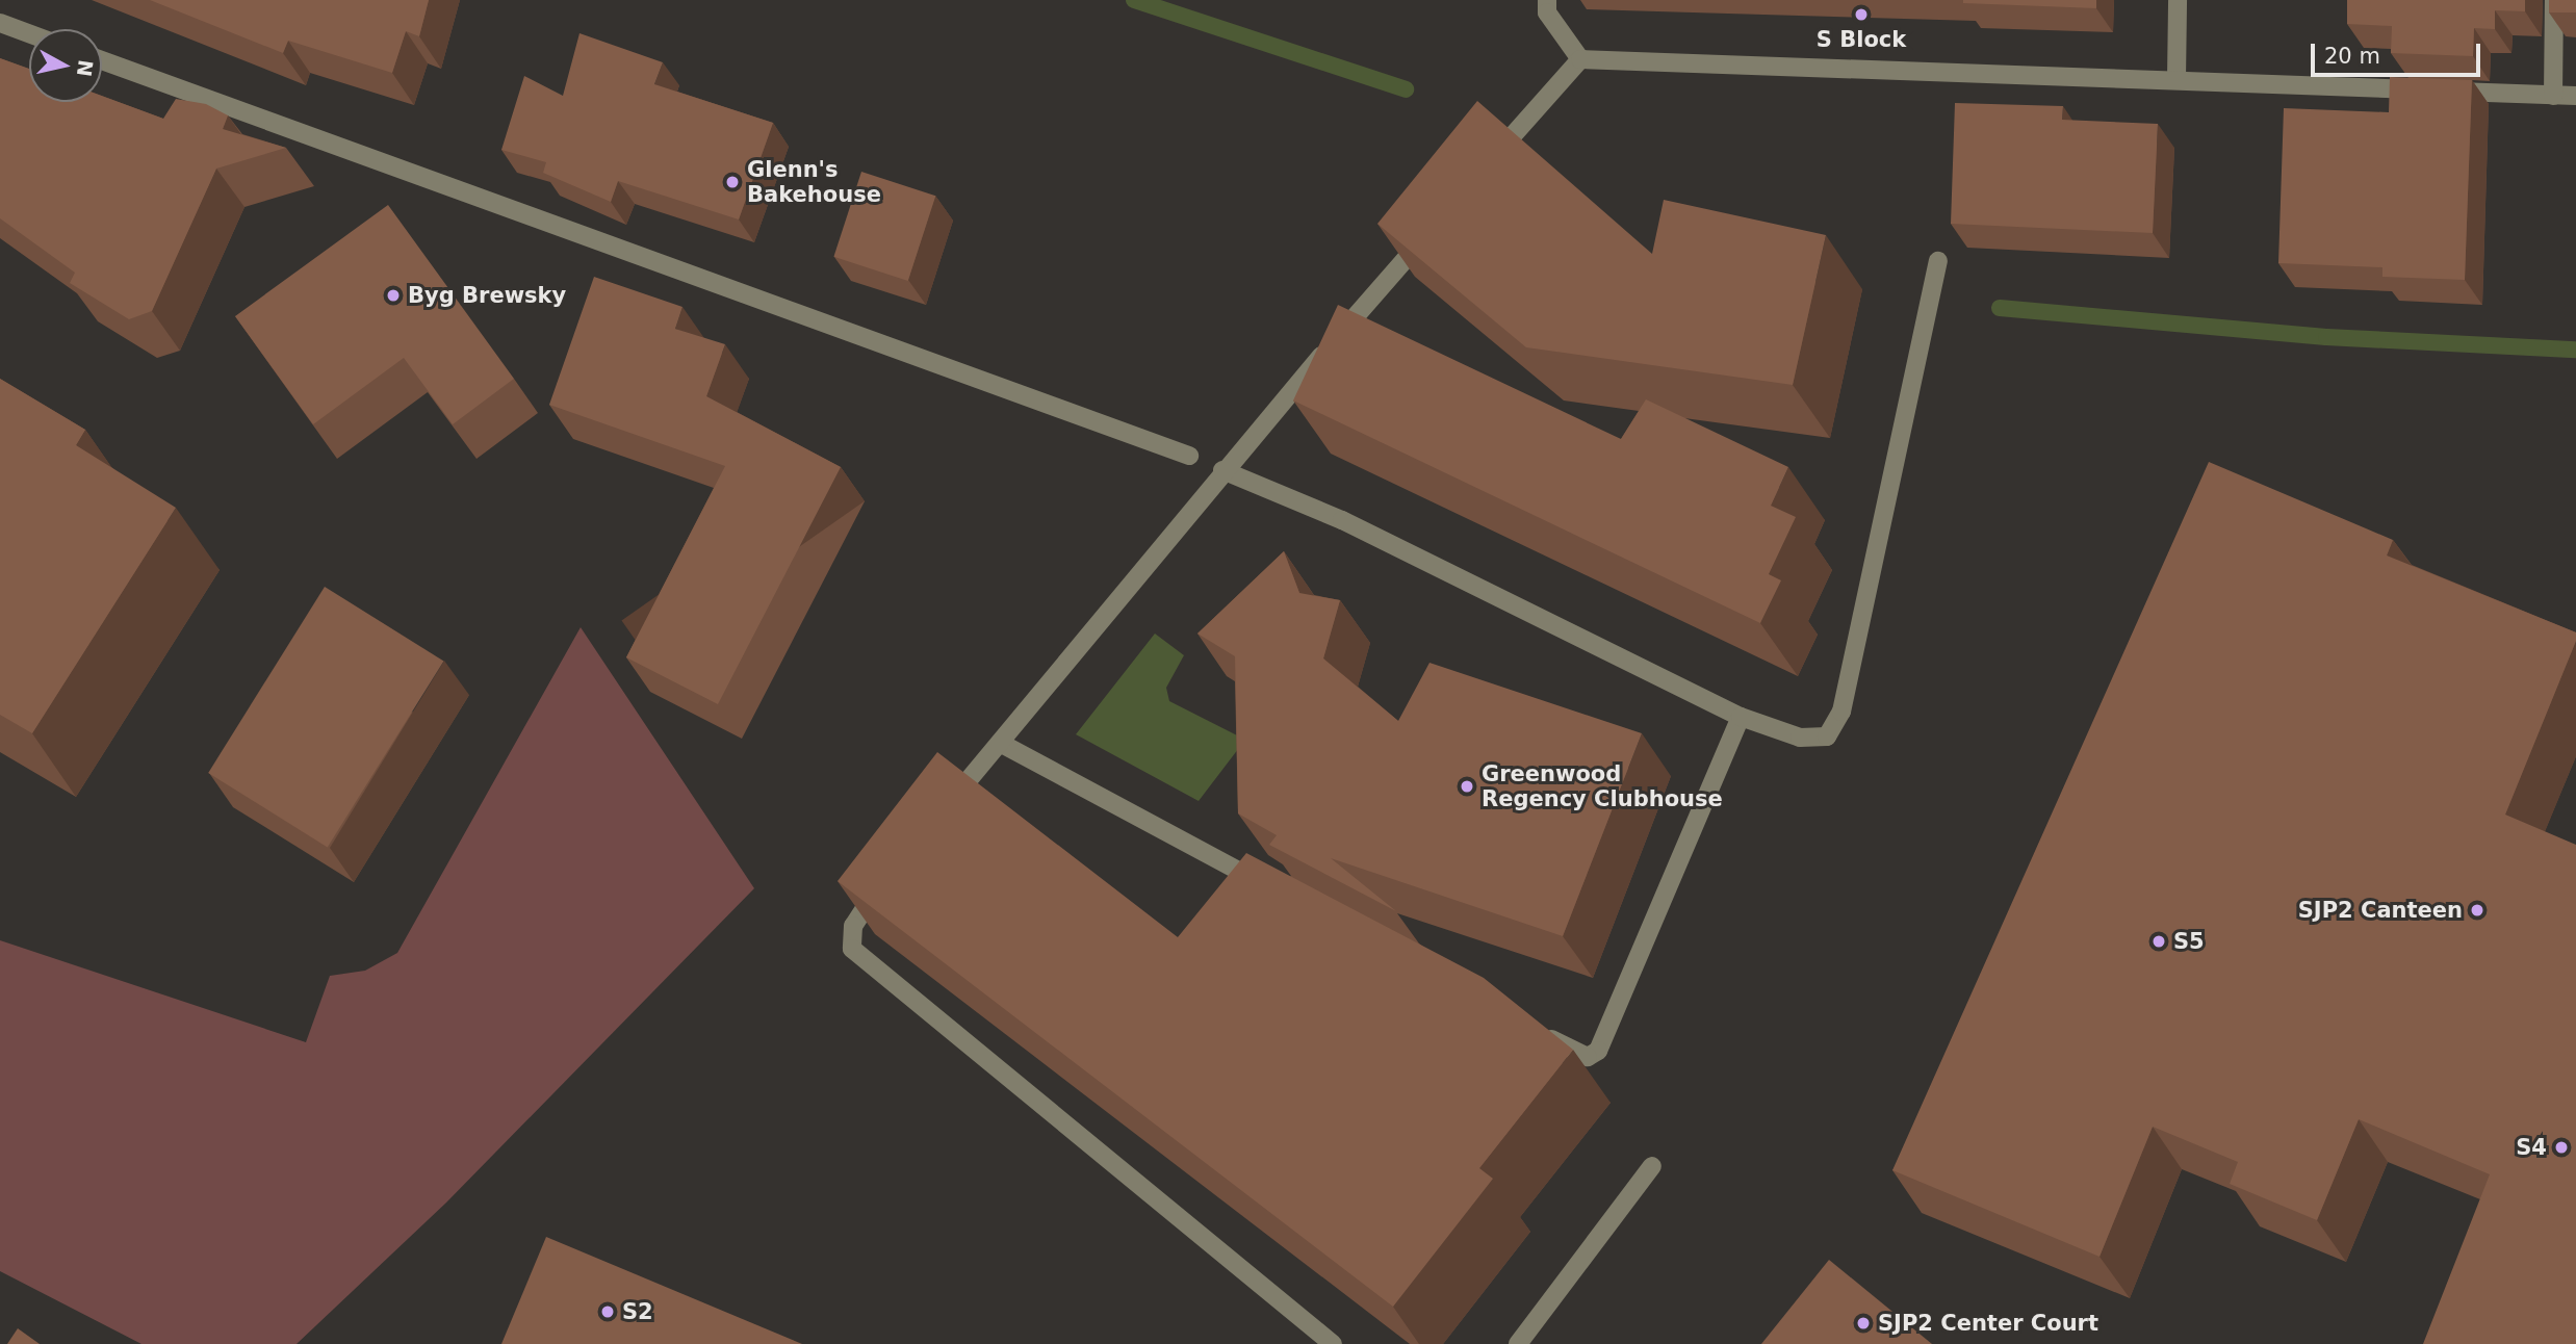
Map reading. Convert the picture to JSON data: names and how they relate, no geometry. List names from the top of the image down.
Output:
{
  "places": [
    "S Block",
    "Glenn's Bakehouse",
    "Byg Brewsky",
    "Greenwood Regency Clubhouse",
    "SJP2 Canteen",
    "S5",
    "S4",
    "S2",
    "SJP2 Center Court"
  ],
  "scale_bar": "20 m",
  "north": "right"
}
